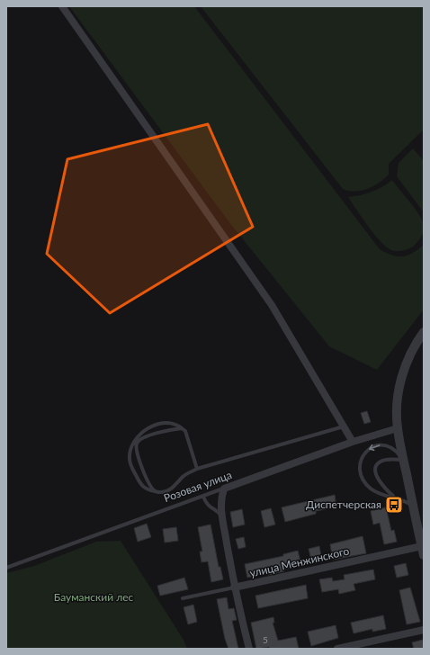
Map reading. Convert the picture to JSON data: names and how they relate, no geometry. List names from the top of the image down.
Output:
{
  "streets": {
    "street": ["Розовая улица", "улица Менжинского"]
  },
  "parks": ["Бауманский лес"],
  "places": {
    "bus stop": ["Диспетчерская"]
  },
  "house_numbers": ["5"]
}
